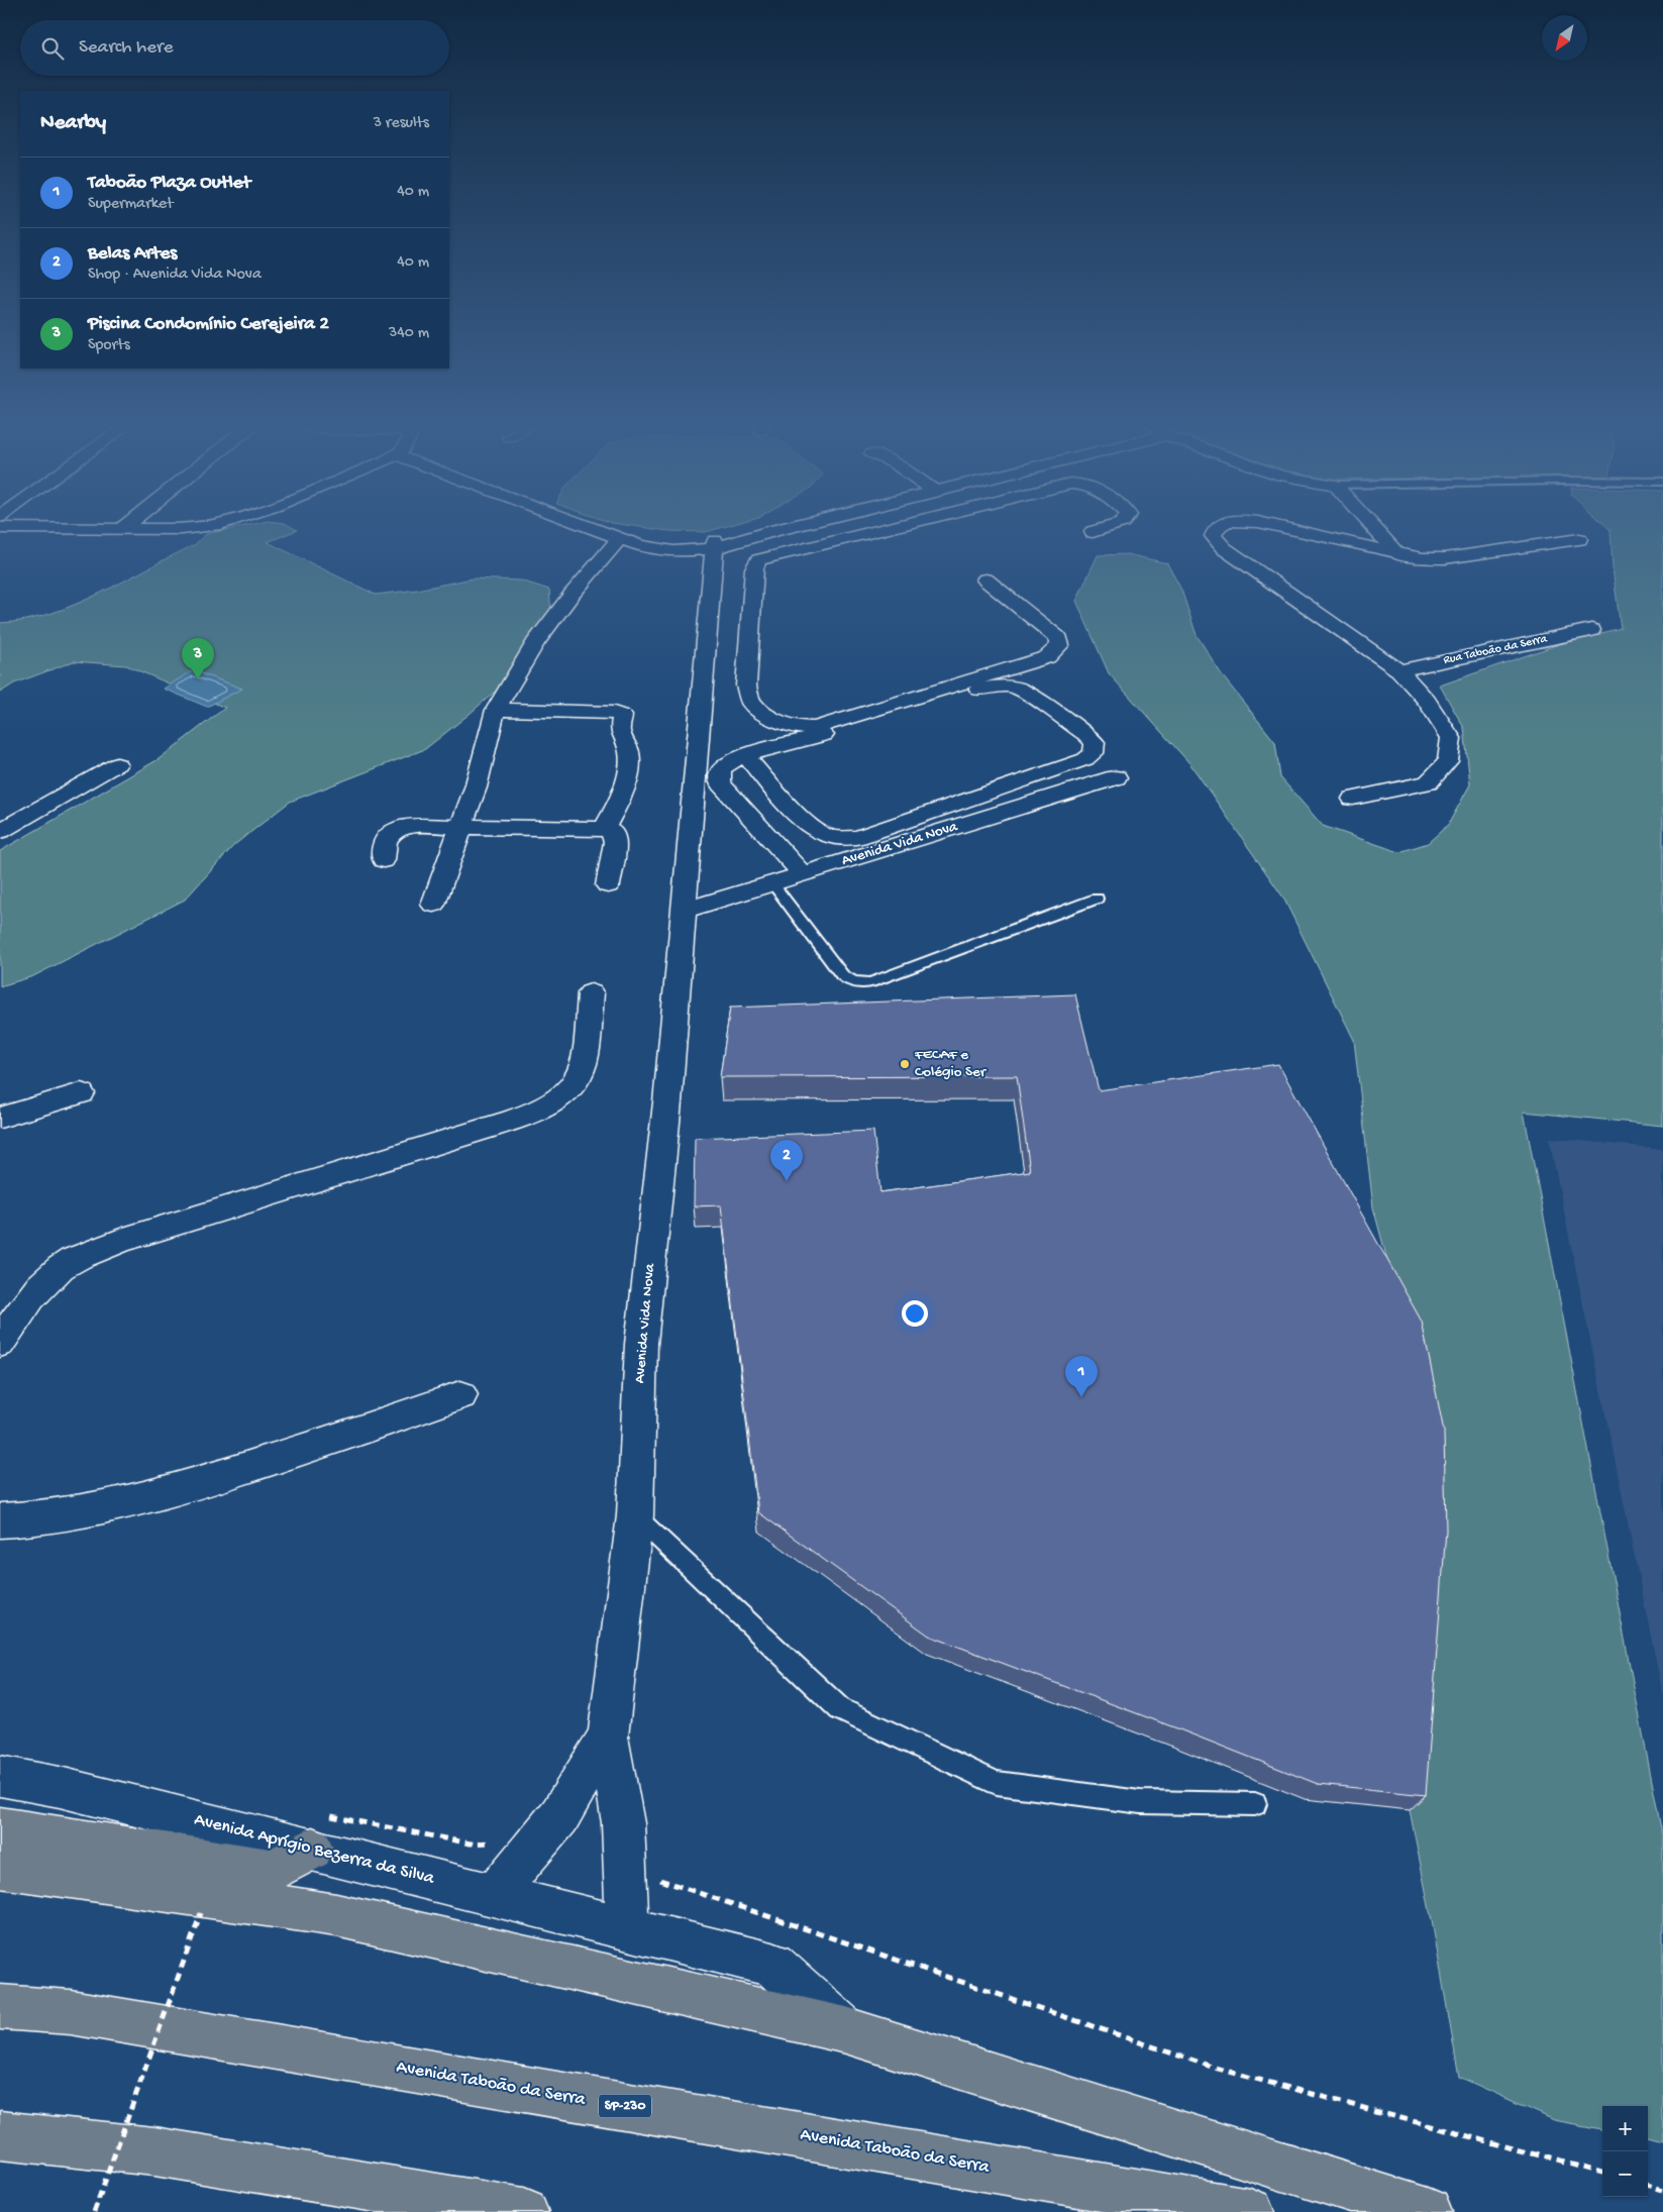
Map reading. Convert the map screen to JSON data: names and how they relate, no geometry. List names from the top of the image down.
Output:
{
  "streets": {
    "highway": ["Avenida Taboão da Serra", "SP-230"],
    "street": ["Rua Taboão da Serra", "Avenida Vida Nova", "Avenida Aprígio Bezerra da Silva"]
  },
  "crossings": [
    ["Avenida Vida Nova", "Avenida Aprígio Bezerra da Silva"]
  ],
  "places": ["FECAF e Colégio Ser"],
  "north": "bottom left",
  "page": {
    "search": "Search here",
    "heading": ["Nearby", "3 results"],
    "list": [
      {
        "mark": "1",
        "name": "Taboão Plaza Outlet",
        "note": "Supermarket",
        "value": "40 m"
      },
      {
        "mark": "2",
        "name": "Belas Artes",
        "note": "Shop · Avenida Vida Nova",
        "value": "40 m"
      },
      {
        "mark": "3",
        "name": "Piscina Condomínio Cerejeira 2",
        "note": "Sports",
        "value": "340 m"
      }
    ],
    "pins": ["3", "2", "1"],
    "map_buttons": ["+", "−"]
  }
}
